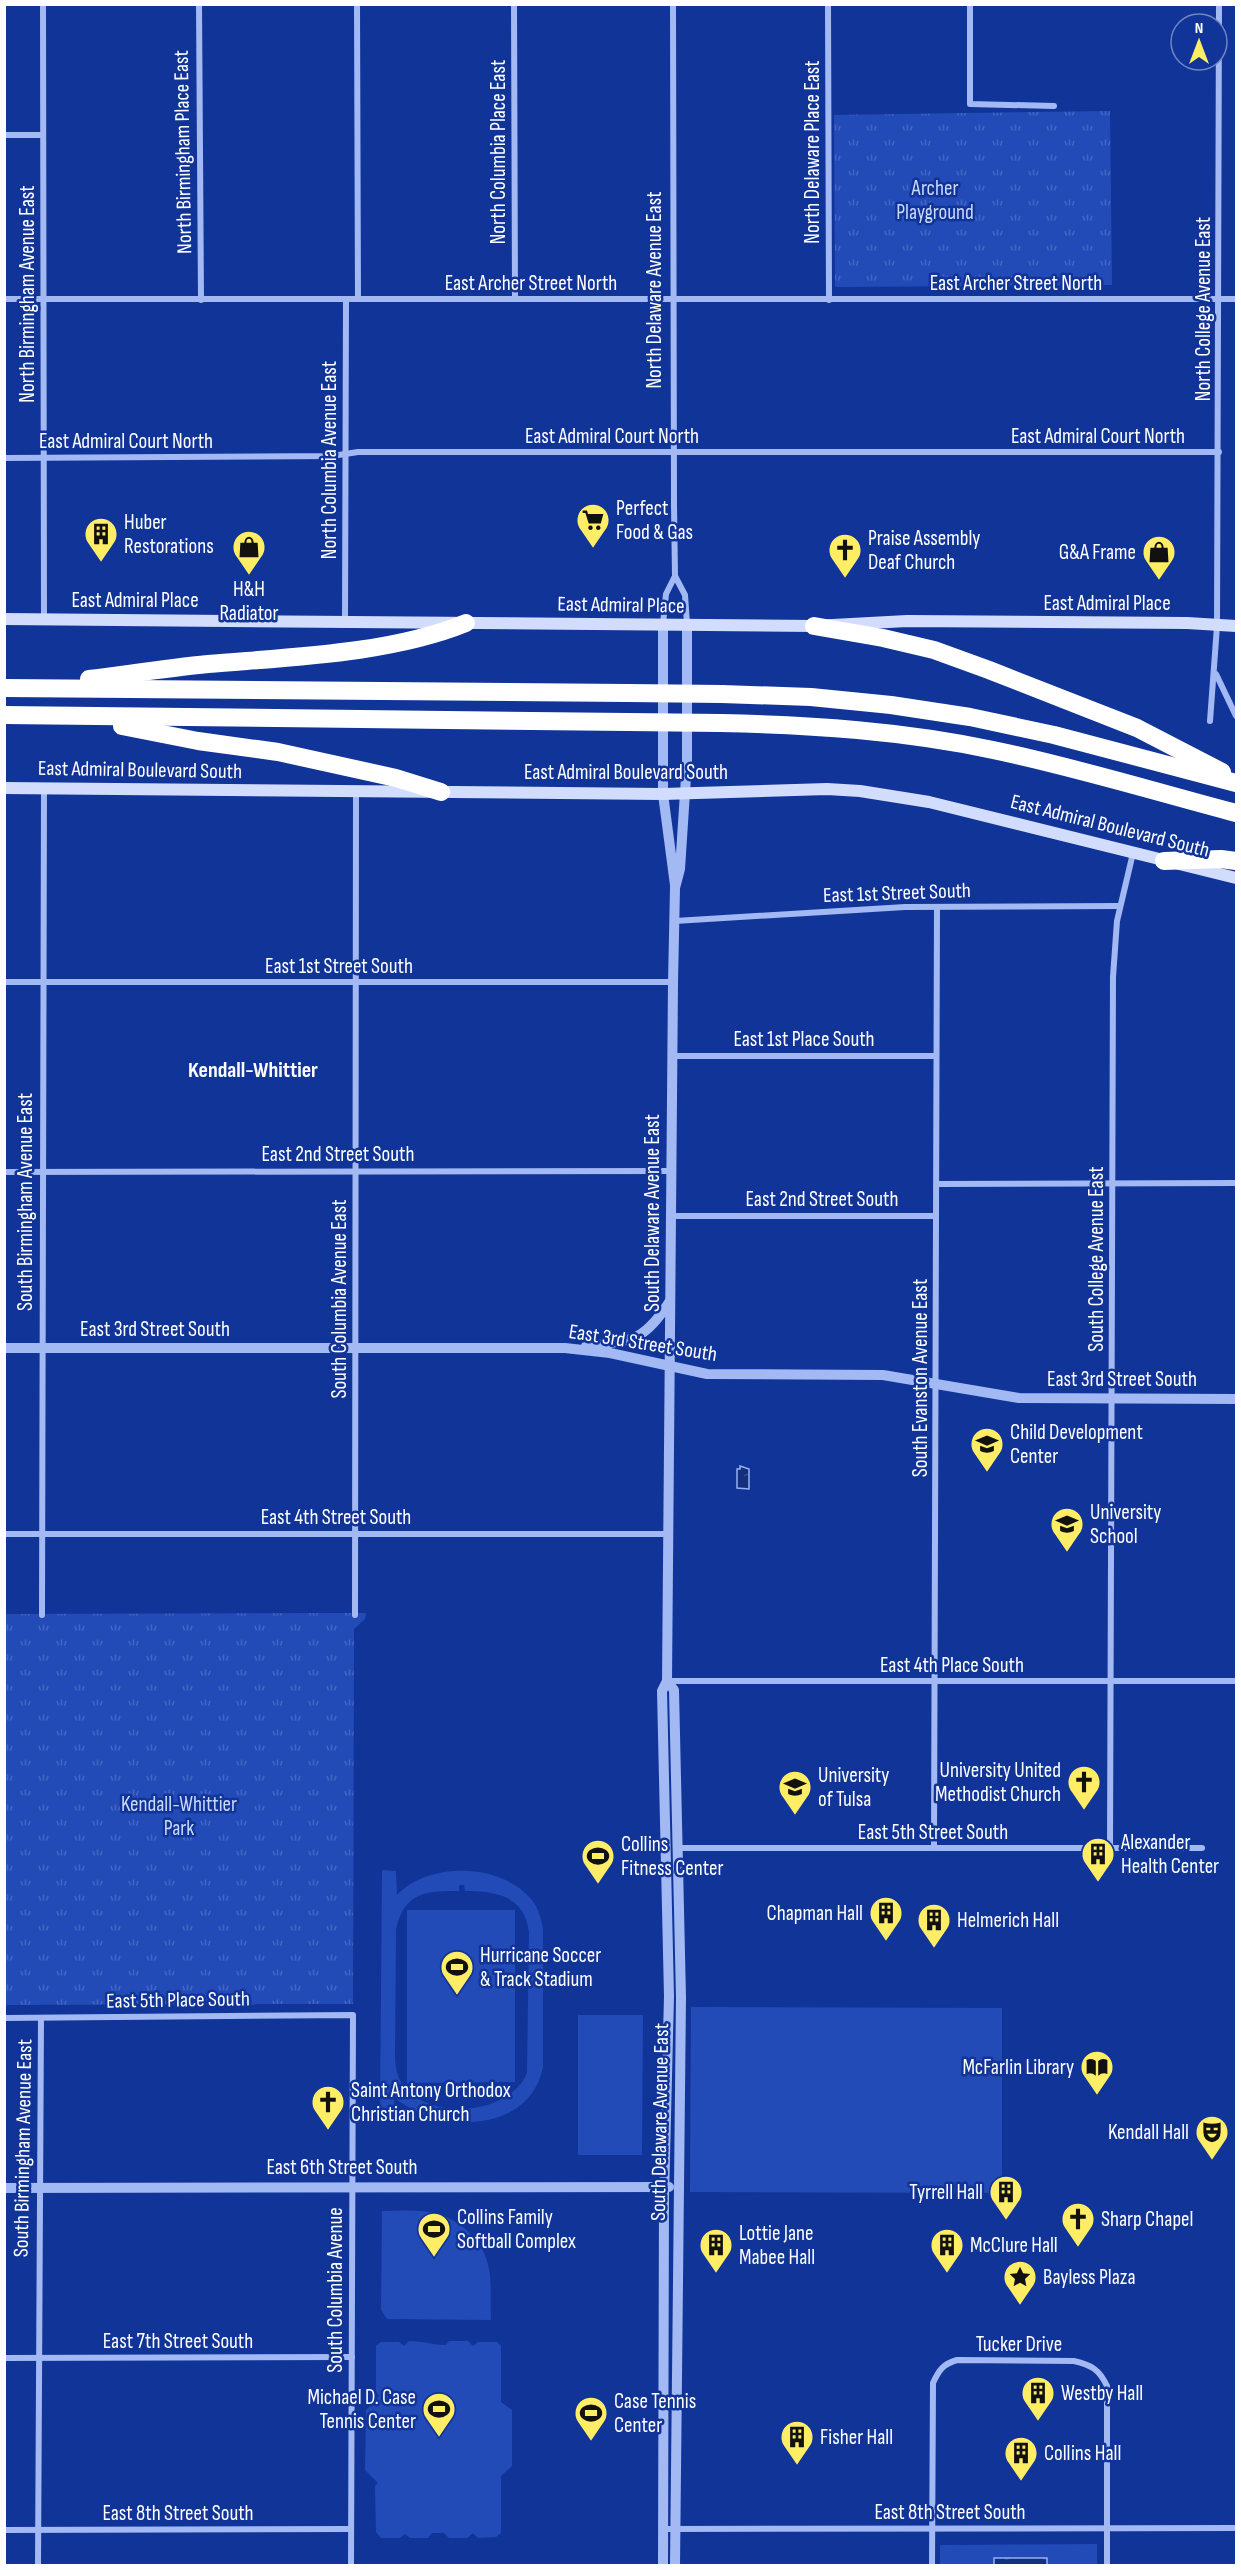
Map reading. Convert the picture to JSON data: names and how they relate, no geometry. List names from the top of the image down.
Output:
{
  "streets": {
    "main road": ["East Admiral Place", "East Admiral Boulevard South"],
    "street": [
      "North Birmingham Place East",
      "North Columbia Place East",
      "North Delaware Place East",
      "East Archer Street North",
      "North Delaware Avenue East",
      "North Birmingham Avenue East",
      "North College Avenue East",
      "East Admiral Court North",
      "North Columbia Avenue East",
      "East 1st Street South",
      "East 1st Place South",
      "East 2nd Street South",
      "South Birmingham Avenue East",
      "South Delaware Avenue East",
      "South College Avenue East",
      "South Columbia Avenue East",
      "East 3rd Street South",
      "South Evanston Avenue East",
      "East 4th Street South",
      "East 4th Place South",
      "East 5th Street South",
      "East 5th Place South",
      "East 6th Street South",
      "South Columbia Avenue",
      "East 7th Street South",
      "Tucker Drive",
      "East 8th Street South"
    ]
  },
  "crossings": [
    ["North Birmingham Place East", "East Archer Street North"],
    ["North Columbia Place East", "East Archer Street North"],
    ["North Delaware Place East", "East Archer Street North"],
    ["East Archer Street North", "North Delaware Avenue East"],
    ["East Archer Street North", "North Birmingham Avenue East"],
    ["East Archer Street North", "North College Avenue East"],
    ["East Archer Street North", "North Columbia Avenue East"],
    ["North Delaware Avenue East", "East Admiral Court North"],
    ["North Delaware Avenue East", "East Admiral Place"],
    ["North Delaware Avenue East", "East Admiral Boulevard South"],
    ["North Delaware Avenue East", "South Delaware Avenue East"],
    ["North Birmingham Avenue East", "East Admiral Court North"],
    ["North Birmingham Avenue East", "East Admiral Place"],
    ["North College Avenue East", "East Admiral Court North"],
    ["North College Avenue East", "East Admiral Place"],
    ["East Admiral Court North", "North Columbia Avenue East"],
    ["North Columbia Avenue East", "East Admiral Place"],
    ["East Admiral Boulevard South", "South Birmingham Avenue East"],
    ["East Admiral Boulevard South", "South Delaware Avenue East"],
    ["East Admiral Boulevard South", "South College Avenue East"],
    ["East 1st Street South", "South Birmingham Avenue East"],
    ["East 1st Street South", "South Delaware Avenue East"],
    ["East 1st Street South", "South College Avenue East"],
    ["East 1st Street South", "South Columbia Avenue East"],
    ["East 1st Street South", "South Evanston Avenue East"],
    ["East 1st Place South", "South Delaware Avenue East"],
    ["East 1st Place South", "South Evanston Avenue East"],
    ["East 2nd Street South", "South Birmingham Avenue East"],
    ["East 2nd Street South", "South Delaware Avenue East"],
    ["East 2nd Street South", "South Columbia Avenue East"],
    ["East 2nd Street South", "South Evanston Avenue East"],
    ["South Birmingham Avenue East", "East 3rd Street South"],
    ["South Birmingham Avenue East", "East 4th Street South"],
    ["South Birmingham Avenue East", "East 5th Place South"],
    ["South Birmingham Avenue East", "East 6th Street South"],
    ["South Birmingham Avenue East", "East 7th Street South"],
    ["South Birmingham Avenue East", "East 8th Street South"],
    ["South Delaware Avenue East", "East 3rd Street South"],
    ["South Delaware Avenue East", "East 4th Street South"],
    ["South Delaware Avenue East", "East 4th Place South"],
    ["South Delaware Avenue East", "East 5th Street South"],
    ["South Delaware Avenue East", "East 6th Street South"],
    ["South Delaware Avenue East", "East 8th Street South"],
    ["South College Avenue East", "East 3rd Street South"],
    ["South College Avenue East", "East 4th Place South"],
    ["South College Avenue East", "East 5th Street South"],
    ["South Columbia Avenue East", "East 3rd Street South"],
    ["South Columbia Avenue East", "East 4th Street South"],
    ["East 3rd Street South", "South Evanston Avenue East"],
    ["South Evanston Avenue East", "East 4th Place South"],
    ["South Evanston Avenue East", "East 5th Street South"],
    ["East 5th Place South", "South Columbia Avenue"],
    ["East 6th Street South", "South Columbia Avenue"],
    ["South Columbia Avenue", "East 7th Street South"],
    ["South Columbia Avenue", "East 8th Street South"],
    ["Tucker Drive", "East 8th Street South"]
  ],
  "districts": ["Kendall-Whittier"],
  "parks": ["Archer Playground", "Kendall-Whittier Park"],
  "places": {
    "supermarket": ["Perfect Food & Gas"],
    "building": [
      "Huber Restorations",
      "Alexander Health Center",
      "Chapman Hall",
      "Helmerich Hall",
      "Tyrrell Hall",
      "Lottie Jane Mabee Hall",
      "McClure Hall",
      "Westby Hall",
      "Fisher Hall",
      "Collins Hall"
    ],
    "shop": ["H&H Radiator", "G&A Frame"],
    "church": [
      "Praise Assembly Deaf Church",
      "University United Methodist Church",
      "Saint Antony Orthodox Christian Church",
      "Sharp Chapel"
    ],
    "school or university": ["Child Development Center", "University School", "University of Tulsa"],
    "sports": [
      "Collins Fitness Center",
      "Hurricane Soccer & Track Stadium",
      "Collins Family Softball Complex",
      "Michael D. Case Tennis Center",
      "Case Tennis Center"
    ],
    "library": ["McFarlin Library"],
    "theatre": ["Kendall Hall"],
    "place": ["Bayless Plaza"]
  },
  "north": "top"
}
